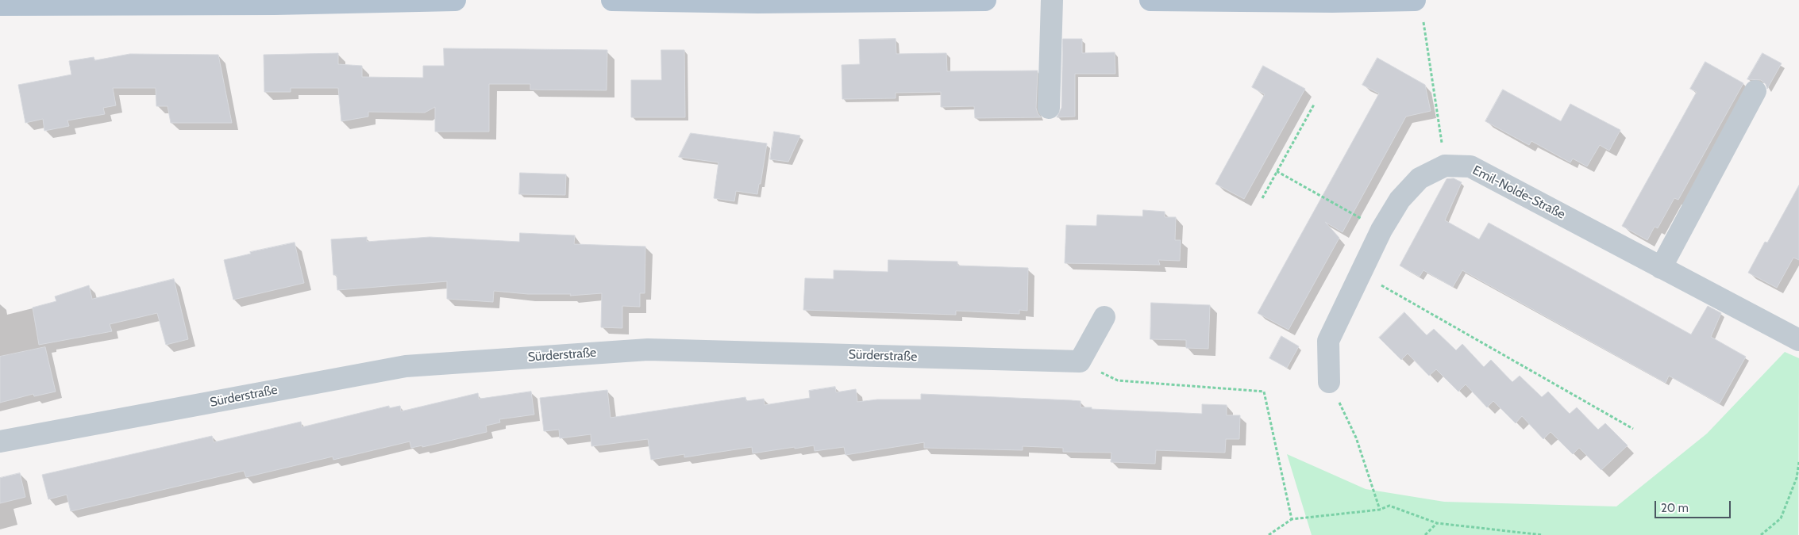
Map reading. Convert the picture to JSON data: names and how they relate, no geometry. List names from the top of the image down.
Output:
{
  "streets": {
    "street": ["Emil-Nolde-Straße", "Sürderstraße"]
  },
  "scale_bar": "20 m"
}
